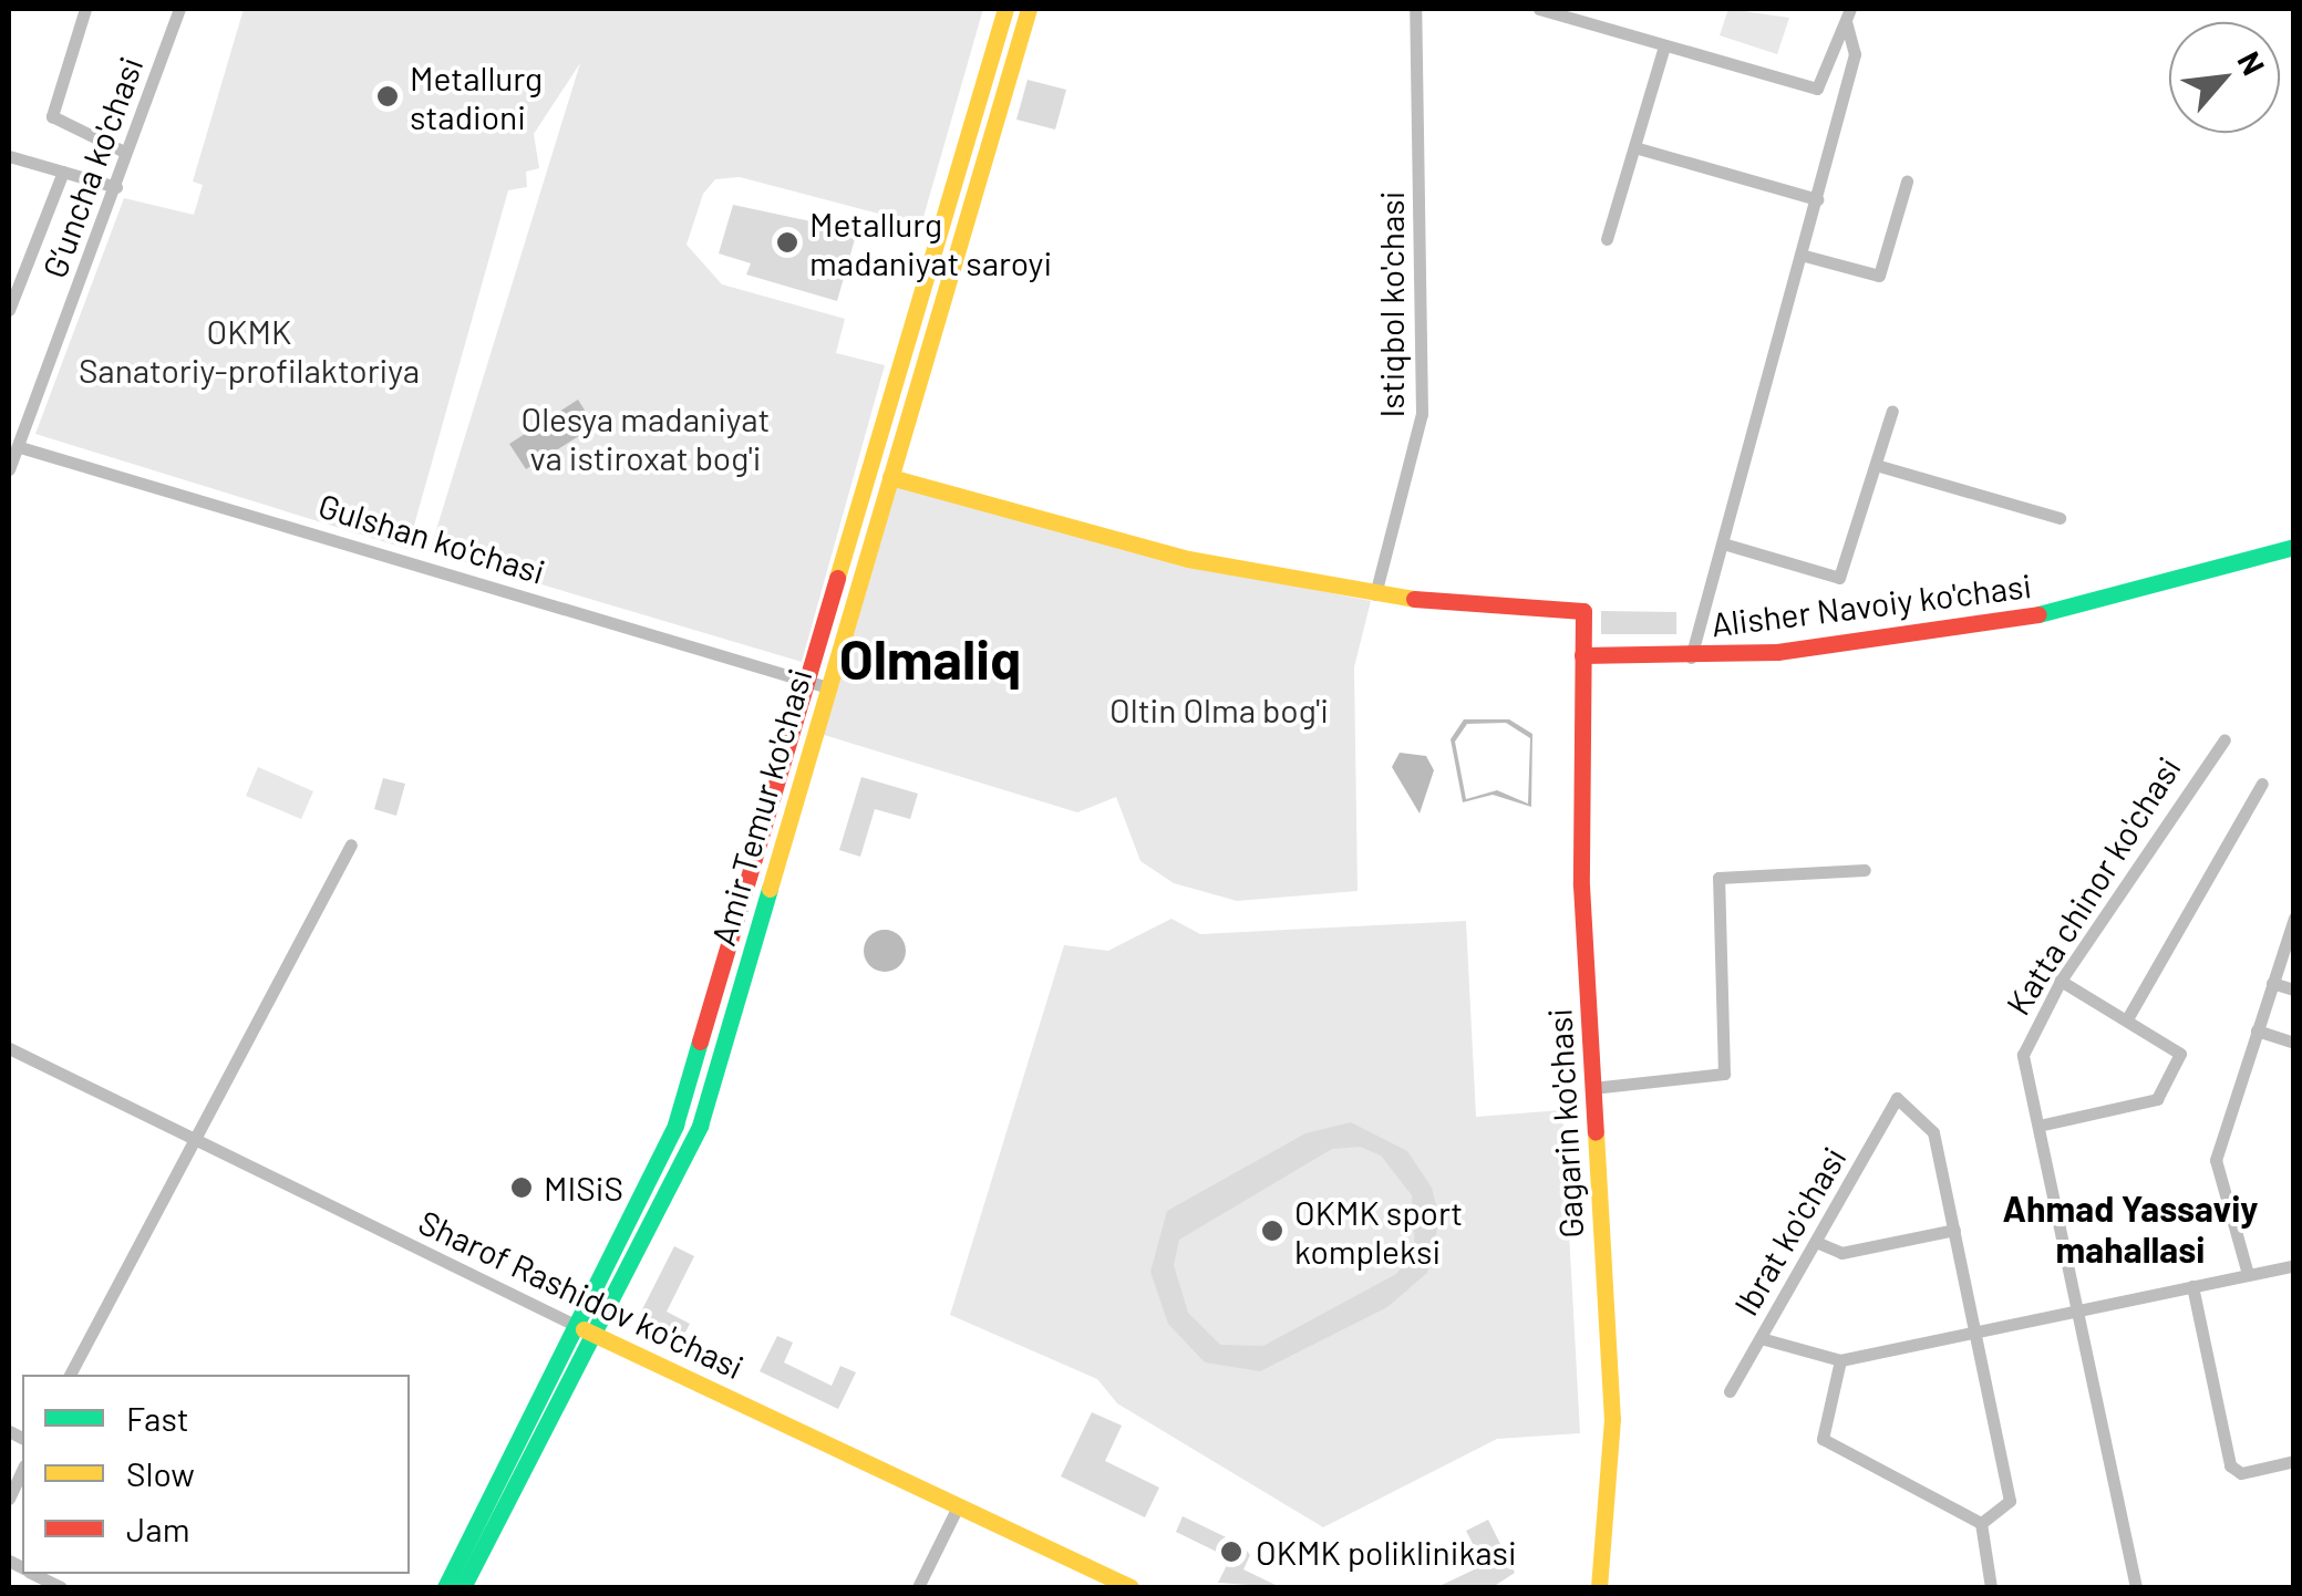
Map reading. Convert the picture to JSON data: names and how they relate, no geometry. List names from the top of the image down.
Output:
{
  "streets": {
    "main road": [
      "Alisher Navoiy ko'chasi",
      "Amir Temur ko'chasi",
      "Gagarin ko'chasi",
      "Sharof Rashidov ko'chasi"
    ],
    "street": [
      "G‘uncha ko'chasi",
      "Istiqbol ko'chasi",
      "Gulshan ko'chasi",
      "Katta chinor ko'chasi",
      "Ibrat ko'chasi"
    ]
  },
  "crossings": [
    ["G‘uncha ko'chasi", "Gulshan ko'chasi"],
    ["Istiqbol ko'chasi", "Gagarin ko'chasi"],
    ["Gulshan ko'chasi", "Amir Temur ko'chasi"],
    ["Alisher Navoiy ko'chasi", "Gagarin ko'chasi"],
    ["Amir Temur ko'chasi", "Sharof Rashidov ko'chasi"]
  ],
  "districts": ["Olmaliq", "Ahmad Yassaviy mahallasi"],
  "parks": ["OKMK Sanatoriy-profilaktoriya", "Olesya madaniyat va istiroxat bog'i", "Oltin Olma bog'i"],
  "places": [
    "Metallurg stadioni",
    "Metallurg madaniyat saroyi",
    "MISiS",
    "OKMK sport kompleksi",
    "OKMK poliklinikasi"
  ],
  "legend": ["Fast", "Slow", "Jam"],
  "north": "top right"
}
